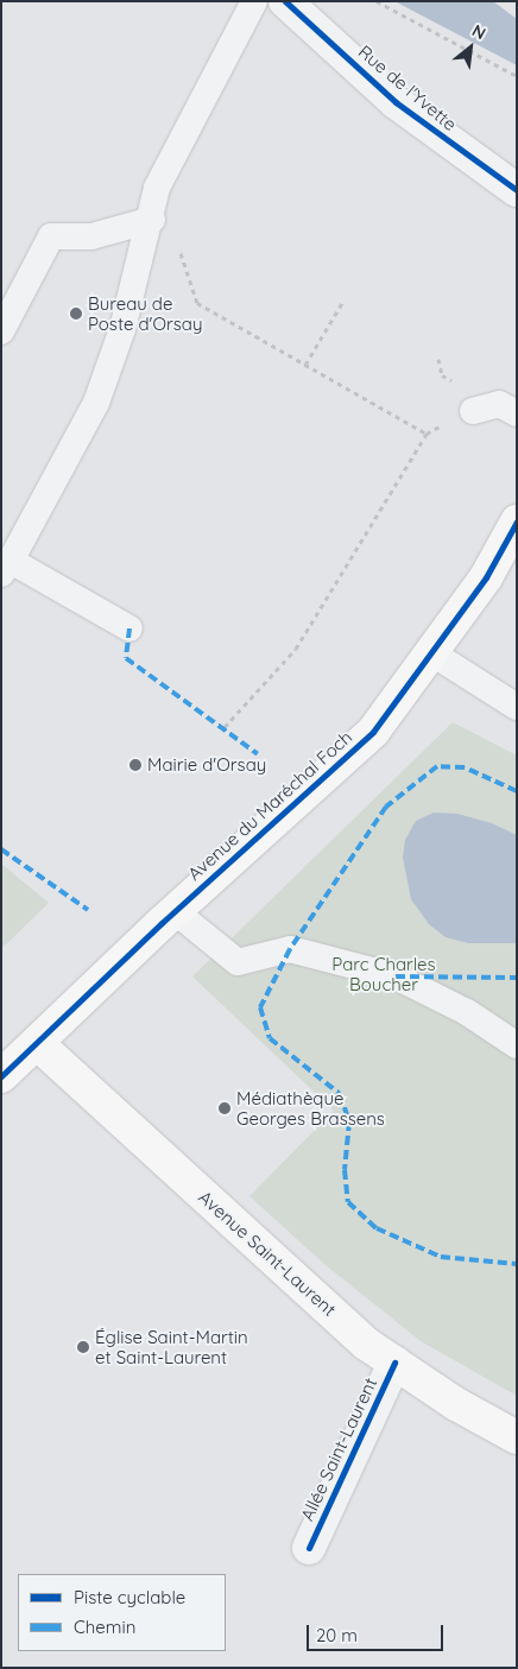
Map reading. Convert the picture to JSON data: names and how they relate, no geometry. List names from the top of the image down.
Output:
{
  "streets": {
    "main road": ["Avenue du Maréchal Foch", "Avenue Saint-Laurent"],
    "street": ["Rue de l'Yvette", "Allée Saint-Laurent"]
  },
  "crossings": [
    ["Avenue du Maréchal Foch", "Avenue Saint-Laurent"],
    ["Avenue Saint-Laurent", "Allée Saint-Laurent"]
  ],
  "parks": ["Parc Charles Boucher"],
  "places": [
    "Bureau de Poste d'Orsay",
    "Mairie d'Orsay",
    "Médiathèque Georges Brassens",
    "Église Saint-Martin et Saint-Laurent"
  ],
  "legend": ["Piste cyclable", "Chemin"],
  "scale_bar": "20 m",
  "north": "top right"
}
